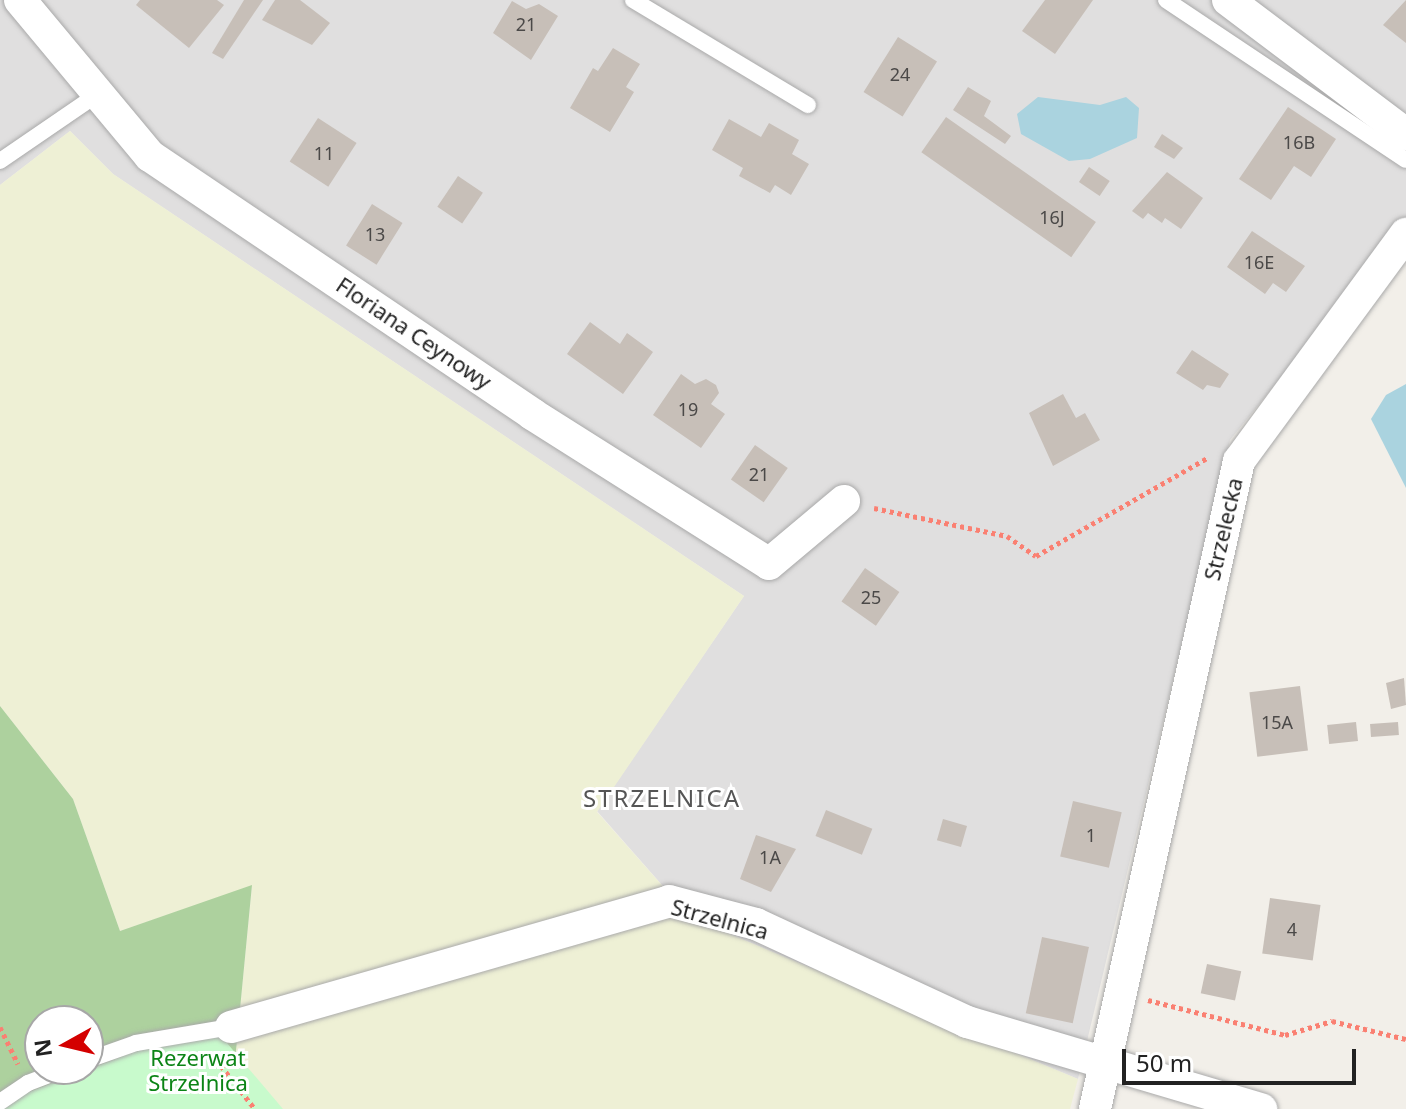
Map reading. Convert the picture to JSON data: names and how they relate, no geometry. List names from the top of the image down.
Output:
{
  "streets": {
    "street": ["Floriana Ceynowy", "Strzelecka", "Strzelnica"]
  },
  "districts": ["STRZELNICA"],
  "parks": ["Rezerwat Strzelnica"],
  "house_numbers": [
    "21",
    "24",
    "16B",
    "11",
    "16J",
    "13",
    "16E",
    "19",
    "21",
    "25",
    "15A",
    "1",
    "1A",
    "4"
  ],
  "scale_bar": "50 m",
  "north": "left"
}
